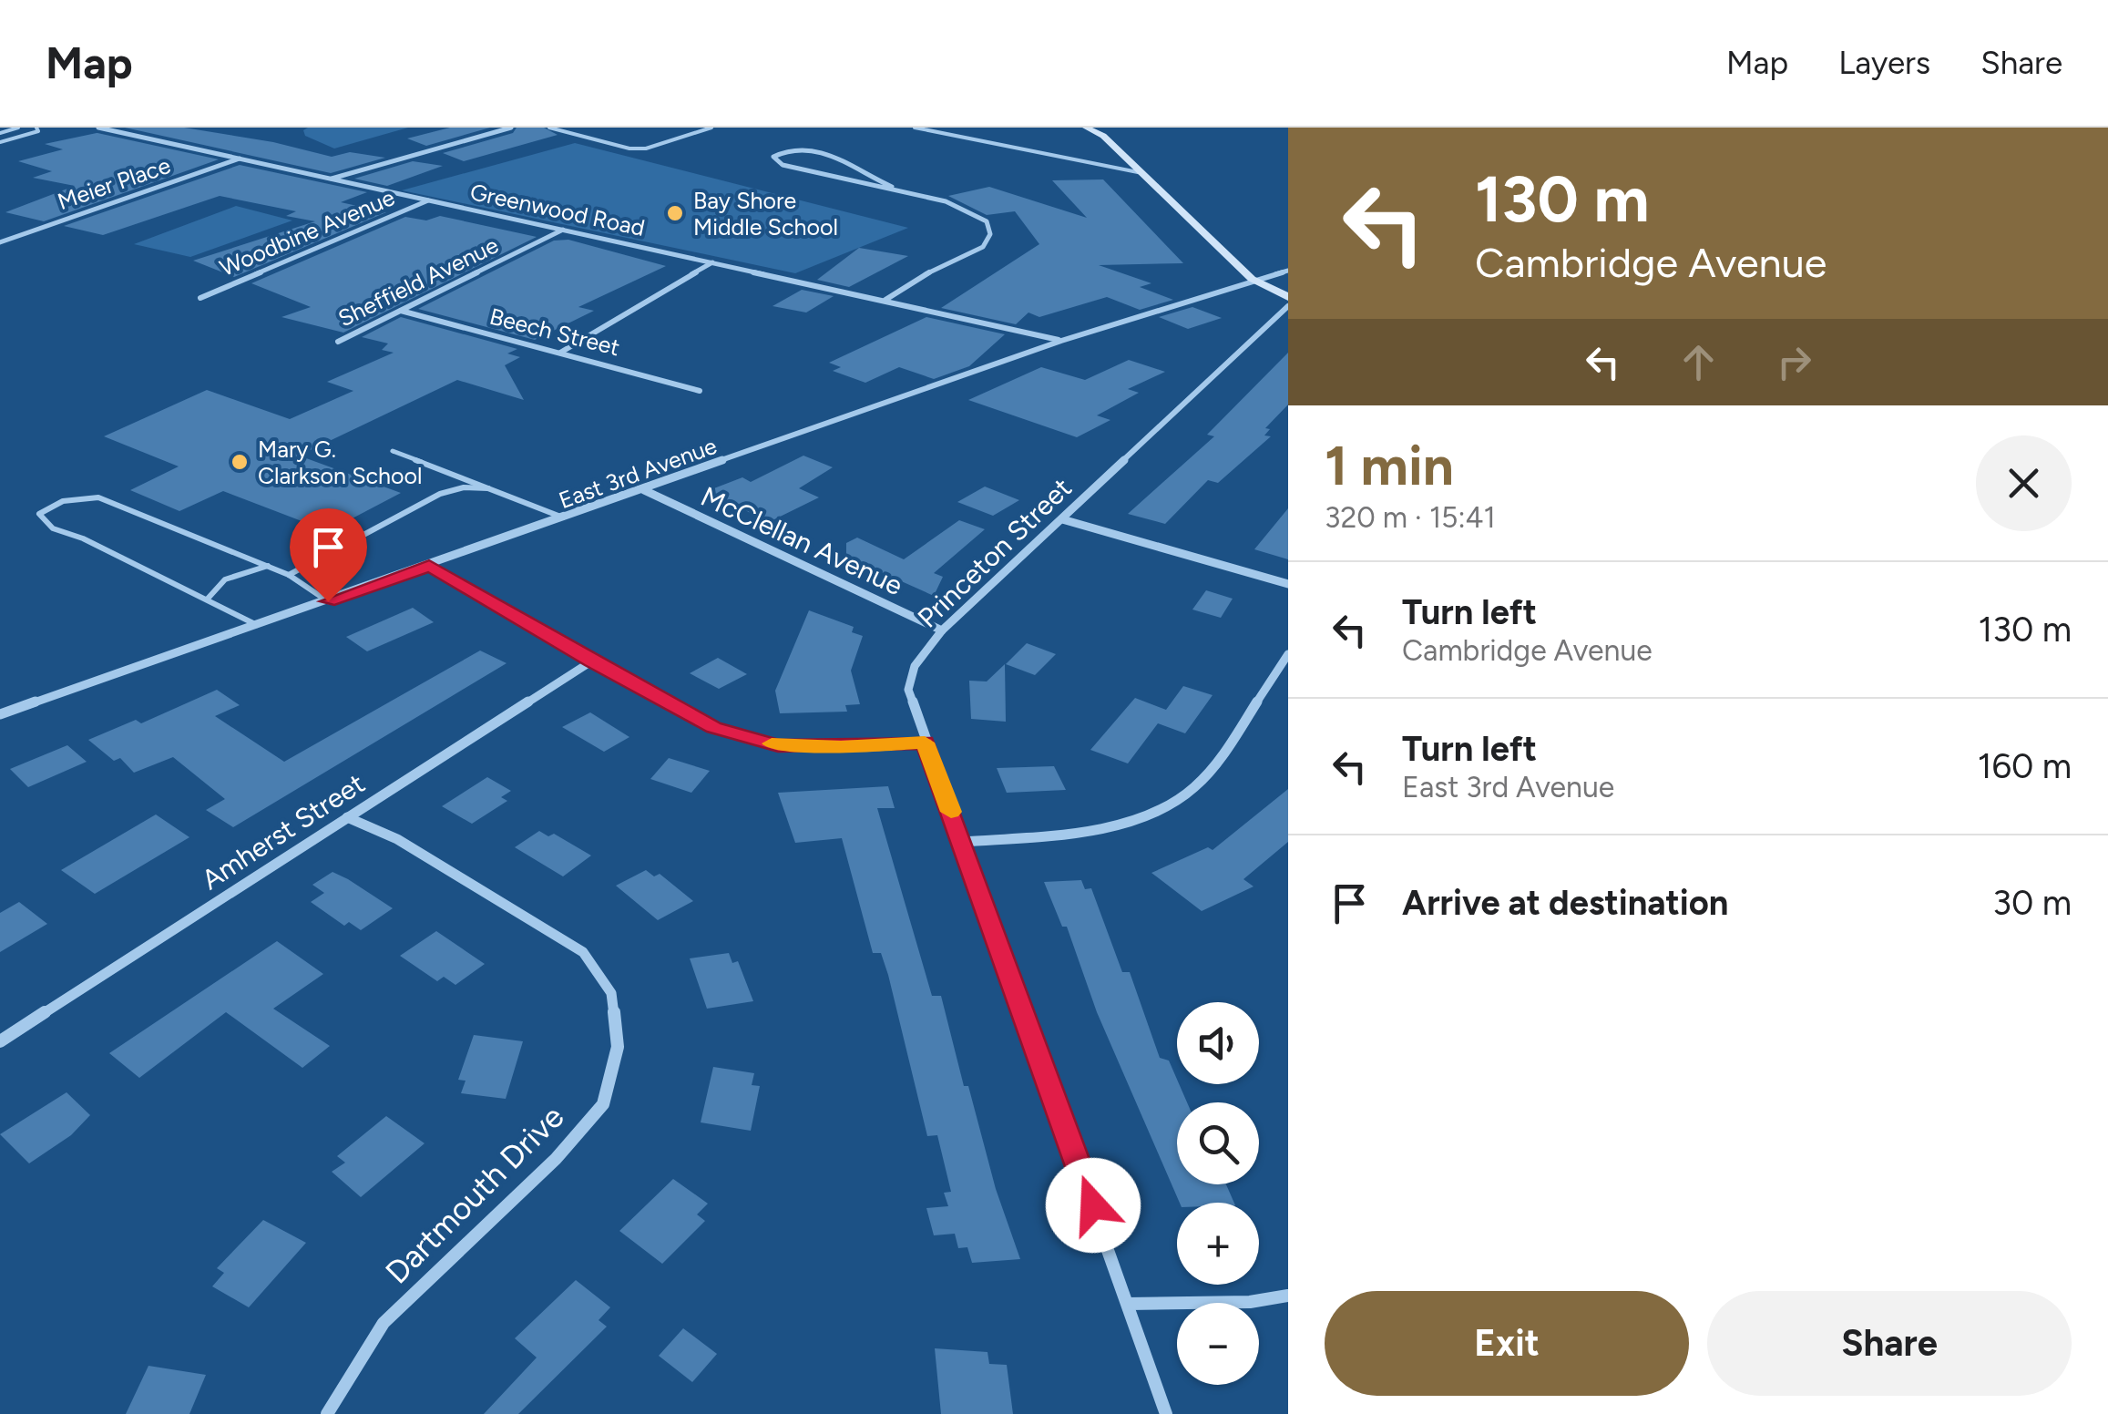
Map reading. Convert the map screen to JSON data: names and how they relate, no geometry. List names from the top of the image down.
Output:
{
  "streets": {
    "street": [
      "Meier Place",
      "Greenwood Road",
      "Woodbine Avenue",
      "Sheffield Avenue",
      "Beech Street",
      "East 3rd Avenue",
      "McClellan Avenue",
      "Princeton Street",
      "Amherst Street",
      "Dartmouth Drive"
    ]
  },
  "crossings": [
    ["Meier Place", "Greenwood Road"],
    ["Greenwood Road", "Woodbine Avenue"],
    ["Greenwood Road", "Sheffield Avenue"],
    ["Greenwood Road", "East 3rd Avenue"],
    ["Sheffield Avenue", "Beech Street"],
    ["East 3rd Avenue", "McClellan Avenue"],
    ["McClellan Avenue", "Princeton Street"],
    ["Amherst Street", "Dartmouth Drive"]
  ],
  "places": ["Bay Shore Middle School", "Mary G. Clarkson School"],
  "page": {
    "header": "Map",
    "nav": ["Map", "Layers", "Share"],
    "turn": ["130 m", "Cambridge Avenue"],
    "heading": ["1 min", "320 m · 15:41"],
    "list": [
      {
        "name": "Turn left",
        "note": "Cambridge Avenue",
        "value": "130 m"
      },
      {
        "name": "Turn left",
        "note": "East 3rd Avenue",
        "value": "160 m"
      },
      {
        "name": "Arrive at destination",
        "value": "30 m"
      }
    ],
    "map_buttons": ["+", "−"],
    "buttons": ["Exit", "Share"]
  }
}
